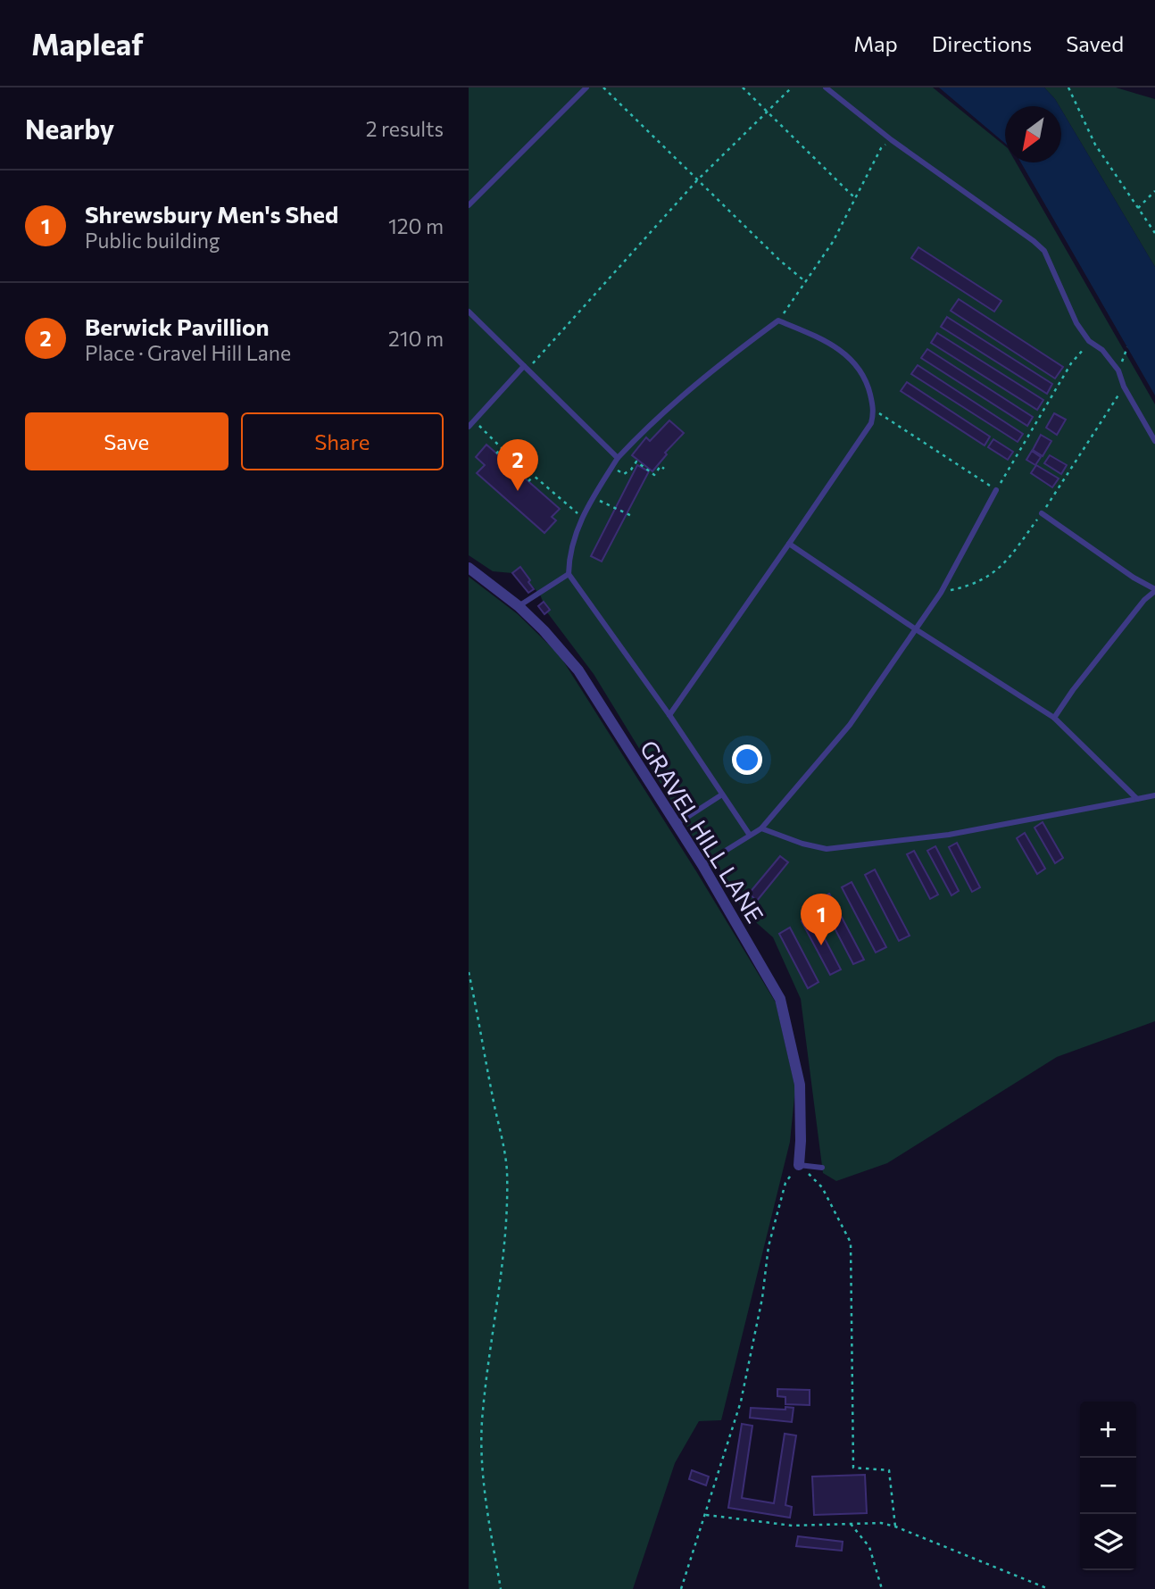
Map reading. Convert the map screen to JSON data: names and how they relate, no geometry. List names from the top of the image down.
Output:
{
  "streets": {
    "street": ["GRAVEL HILL LANE"]
  },
  "north": "bottom left",
  "page": {
    "header": "Mapleaf",
    "nav": ["Map", "Directions", "Saved"],
    "heading": ["Nearby", "2 results"],
    "list": [
      {
        "mark": "1",
        "name": "Shrewsbury Men's Shed",
        "note": "Public building",
        "value": "120 m"
      },
      {
        "mark": "2",
        "name": "Berwick Pavillion",
        "note": "Place · Gravel Hill Lane",
        "value": "210 m"
      }
    ],
    "buttons": ["Save", "Share"],
    "pins": ["2", "1"],
    "map_buttons": ["+", "−"]
  }
}
